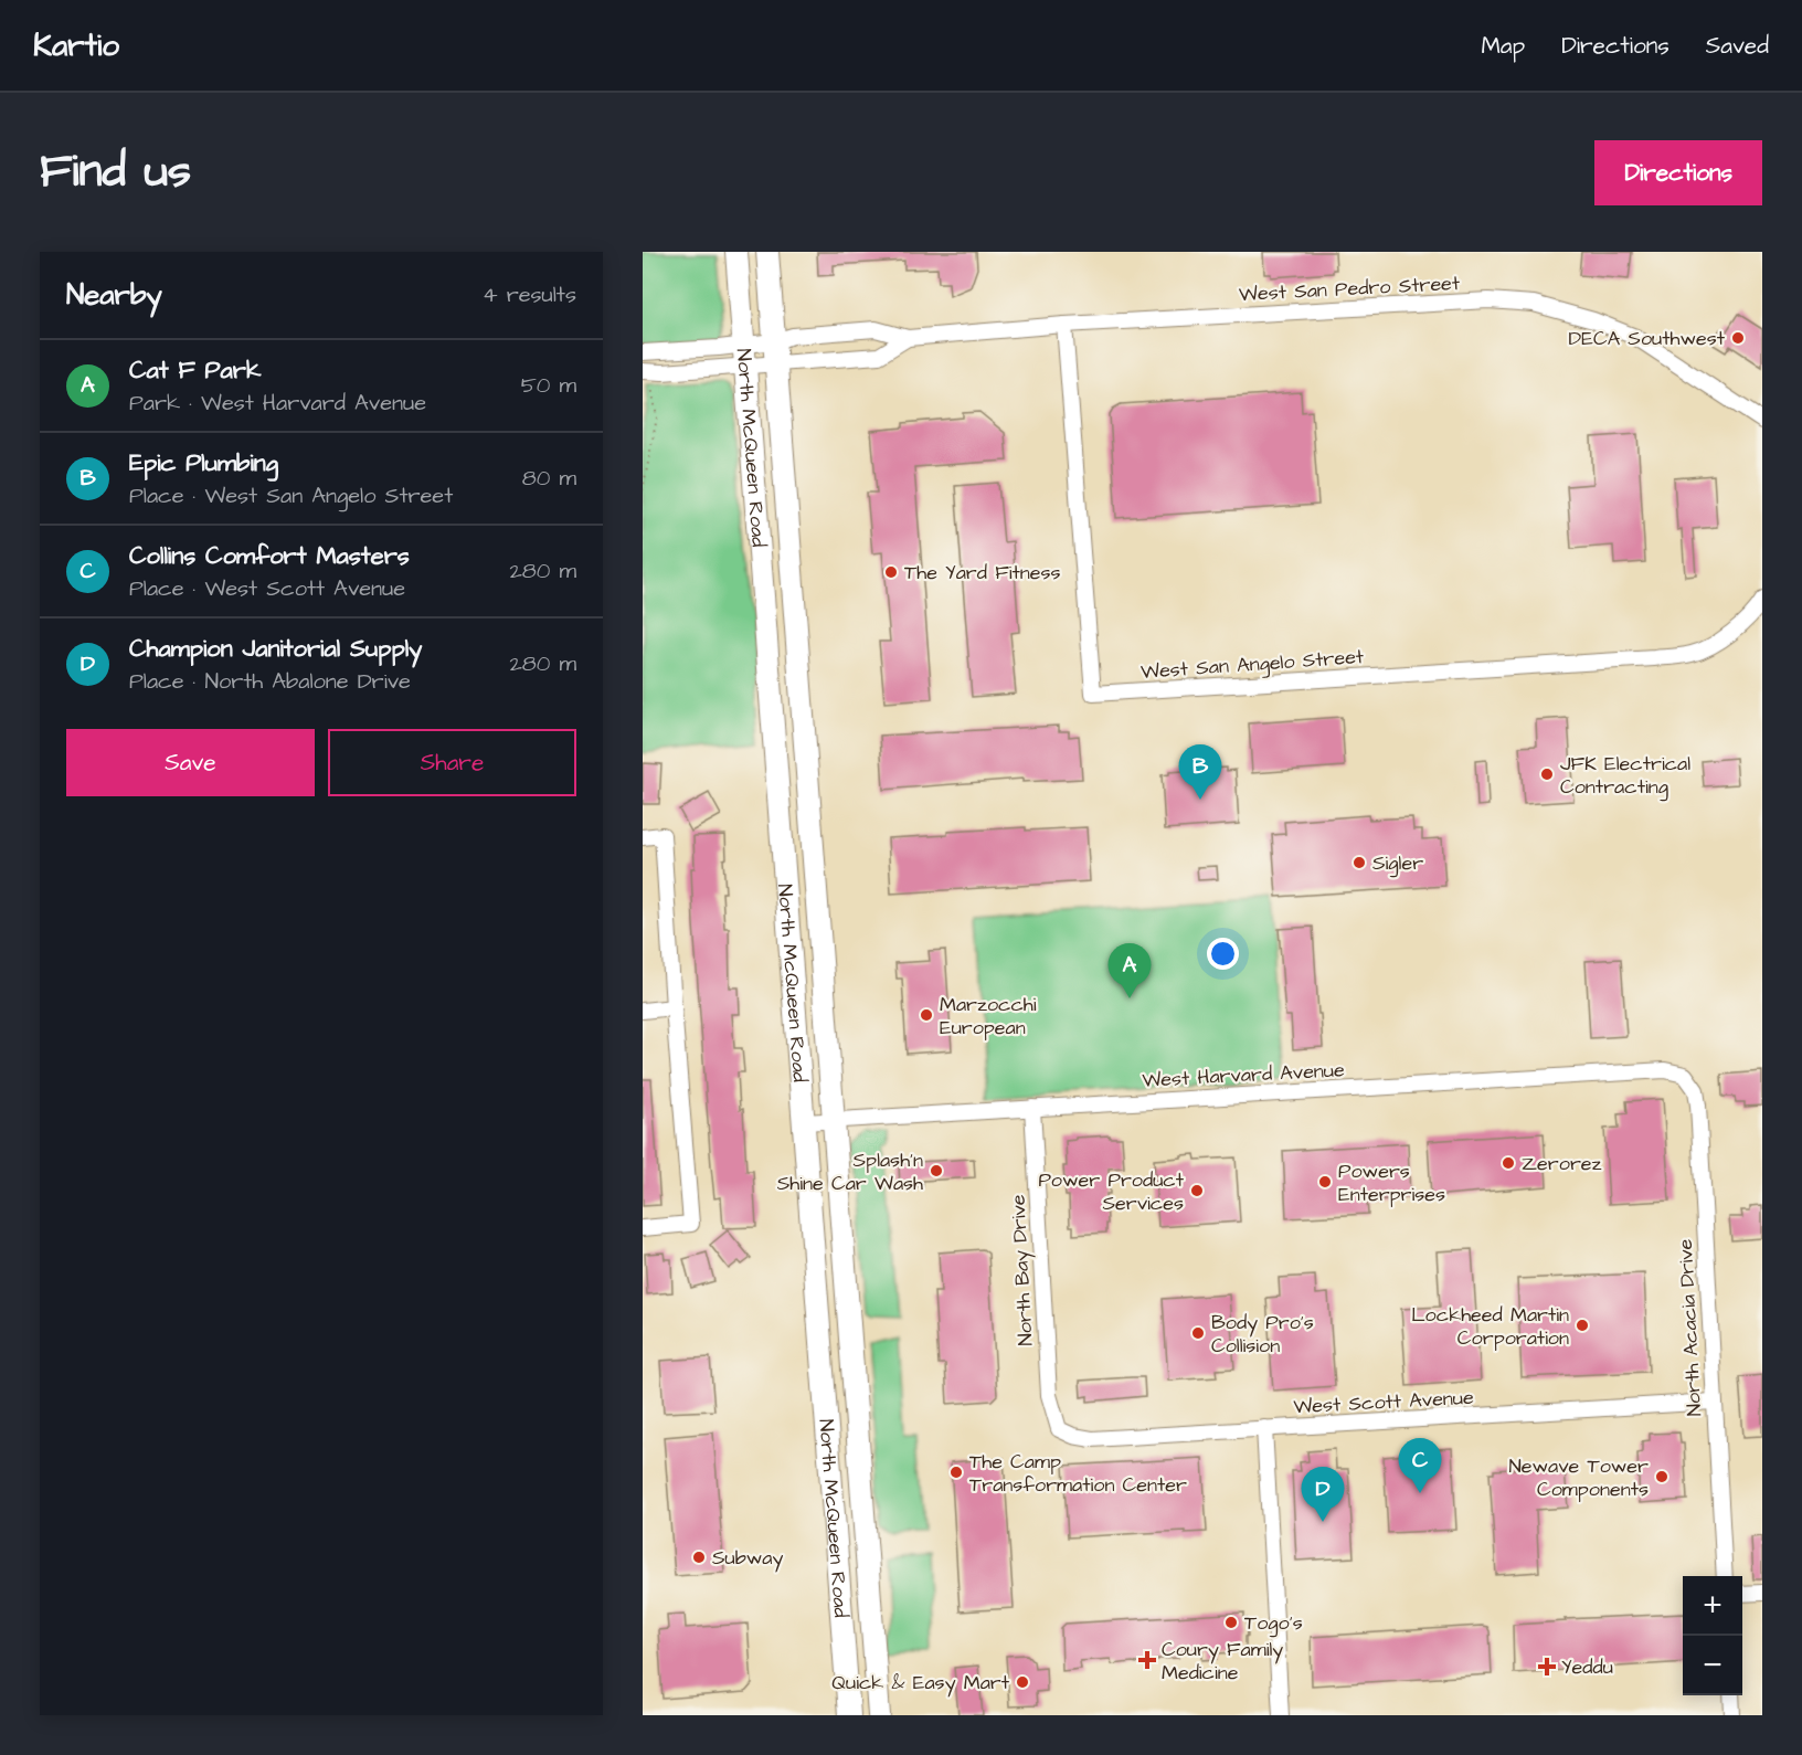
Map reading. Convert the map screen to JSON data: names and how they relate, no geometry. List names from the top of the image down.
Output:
{
  "streets": {
    "main road": ["North McQueen Road"],
    "street": [
      "West San Pedro Street",
      "West San Angelo Street",
      "West Harvard Avenue",
      "North Bay Drive",
      "North Acacia Drive",
      "West Scott Avenue"
    ]
  },
  "crossings": [
    ["West San Pedro Street", "North McQueen Road"],
    ["West San Pedro Street", "West San Angelo Street"],
    ["North McQueen Road", "West Harvard Avenue"],
    ["West Harvard Avenue", "North Bay Drive"],
    ["West Harvard Avenue", "North Acacia Drive"],
    ["North Bay Drive", "West Scott Avenue"],
    ["North Acacia Drive", "West Scott Avenue"]
  ],
  "places": {
    "other": [
      "DECA Southwest",
      "The Yard Fitness",
      "JFK Electrical Contracting",
      "Sigler",
      "Marzocchi European",
      "Zerorez",
      "Splash'n Shine Car Wash",
      "Powers Enterprises",
      "Power Product Services",
      "Lockheed Martin Corporation",
      "Body Pro's Collision",
      "The Camp Transformation Center",
      "Newave Tower Components",
      "Subway",
      "Togo's",
      "Quick & Easy Mart"
    ],
    "health": ["Coury Family Medicine", "Yeddu"]
  },
  "page": {
    "header": "Kartio",
    "nav": ["Map", "Directions", "Saved"],
    "title": "Find us",
    "buttons": [
      "Directions",
      ["Save", "Share"]
    ],
    "heading": ["Nearby", "4 results"],
    "list": [
      {
        "mark": "A",
        "name": "Cat F Park",
        "note": "Park · West Harvard Avenue",
        "value": "50 m"
      },
      {
        "mark": "B",
        "name": "Epic Plumbing",
        "note": "Place · West San Angelo Street",
        "value": "80 m"
      },
      {
        "mark": "C",
        "name": "Collins Comfort Masters",
        "note": "Place · West Scott Avenue",
        "value": "280 m"
      },
      {
        "mark": "D",
        "name": "Champion Janitorial Supply",
        "note": "Place · North Abalone Drive",
        "value": "280 m"
      }
    ],
    "pins": [
      "B",
      "A",
      "C",
      "D"
    ],
    "map_buttons": ["+", "−"]
  }
}
